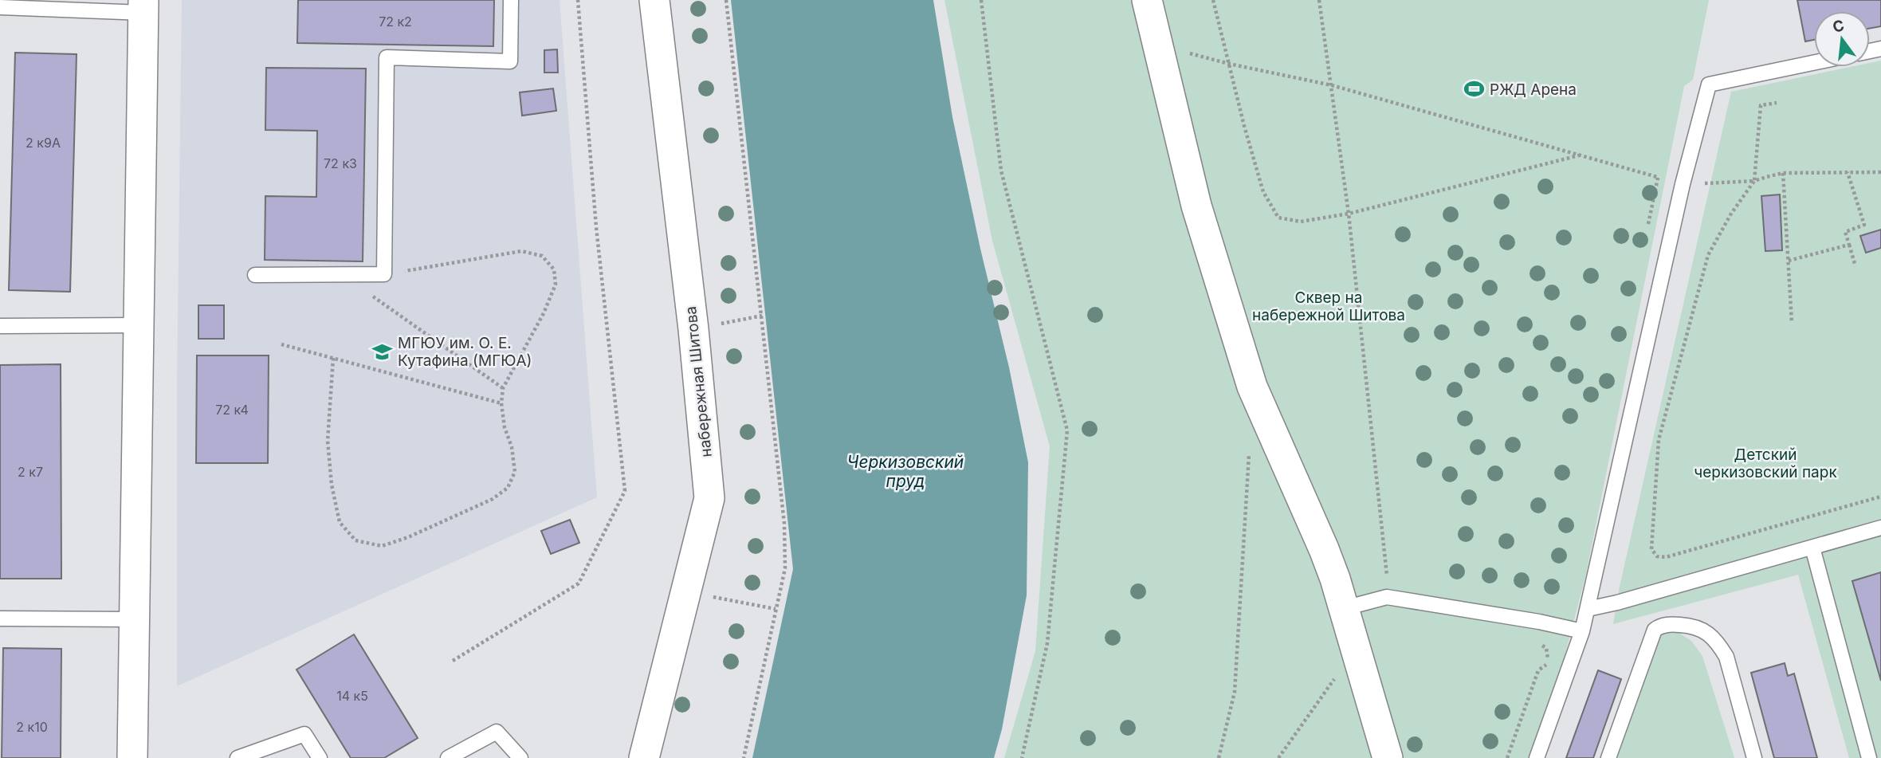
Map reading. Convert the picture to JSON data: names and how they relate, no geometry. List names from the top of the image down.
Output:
{
  "streets": {
    "street": ["набережная Шитова"]
  },
  "water": ["Черкизовский пруд"],
  "parks": ["Сквер на набережной Шитова", "Детский черкизовский парк"],
  "places": {
    "sports": ["РЖД Арена"],
    "school or university": ["МГЮУ им. О. Е. Кутафина (МГЮА)"]
  },
  "house_numbers": [
    "72 к2",
    "2 к9А",
    "72 к3",
    "72 к4",
    "2 к7",
    "14 к5",
    "2 к10"
  ],
  "north": "top"
}
